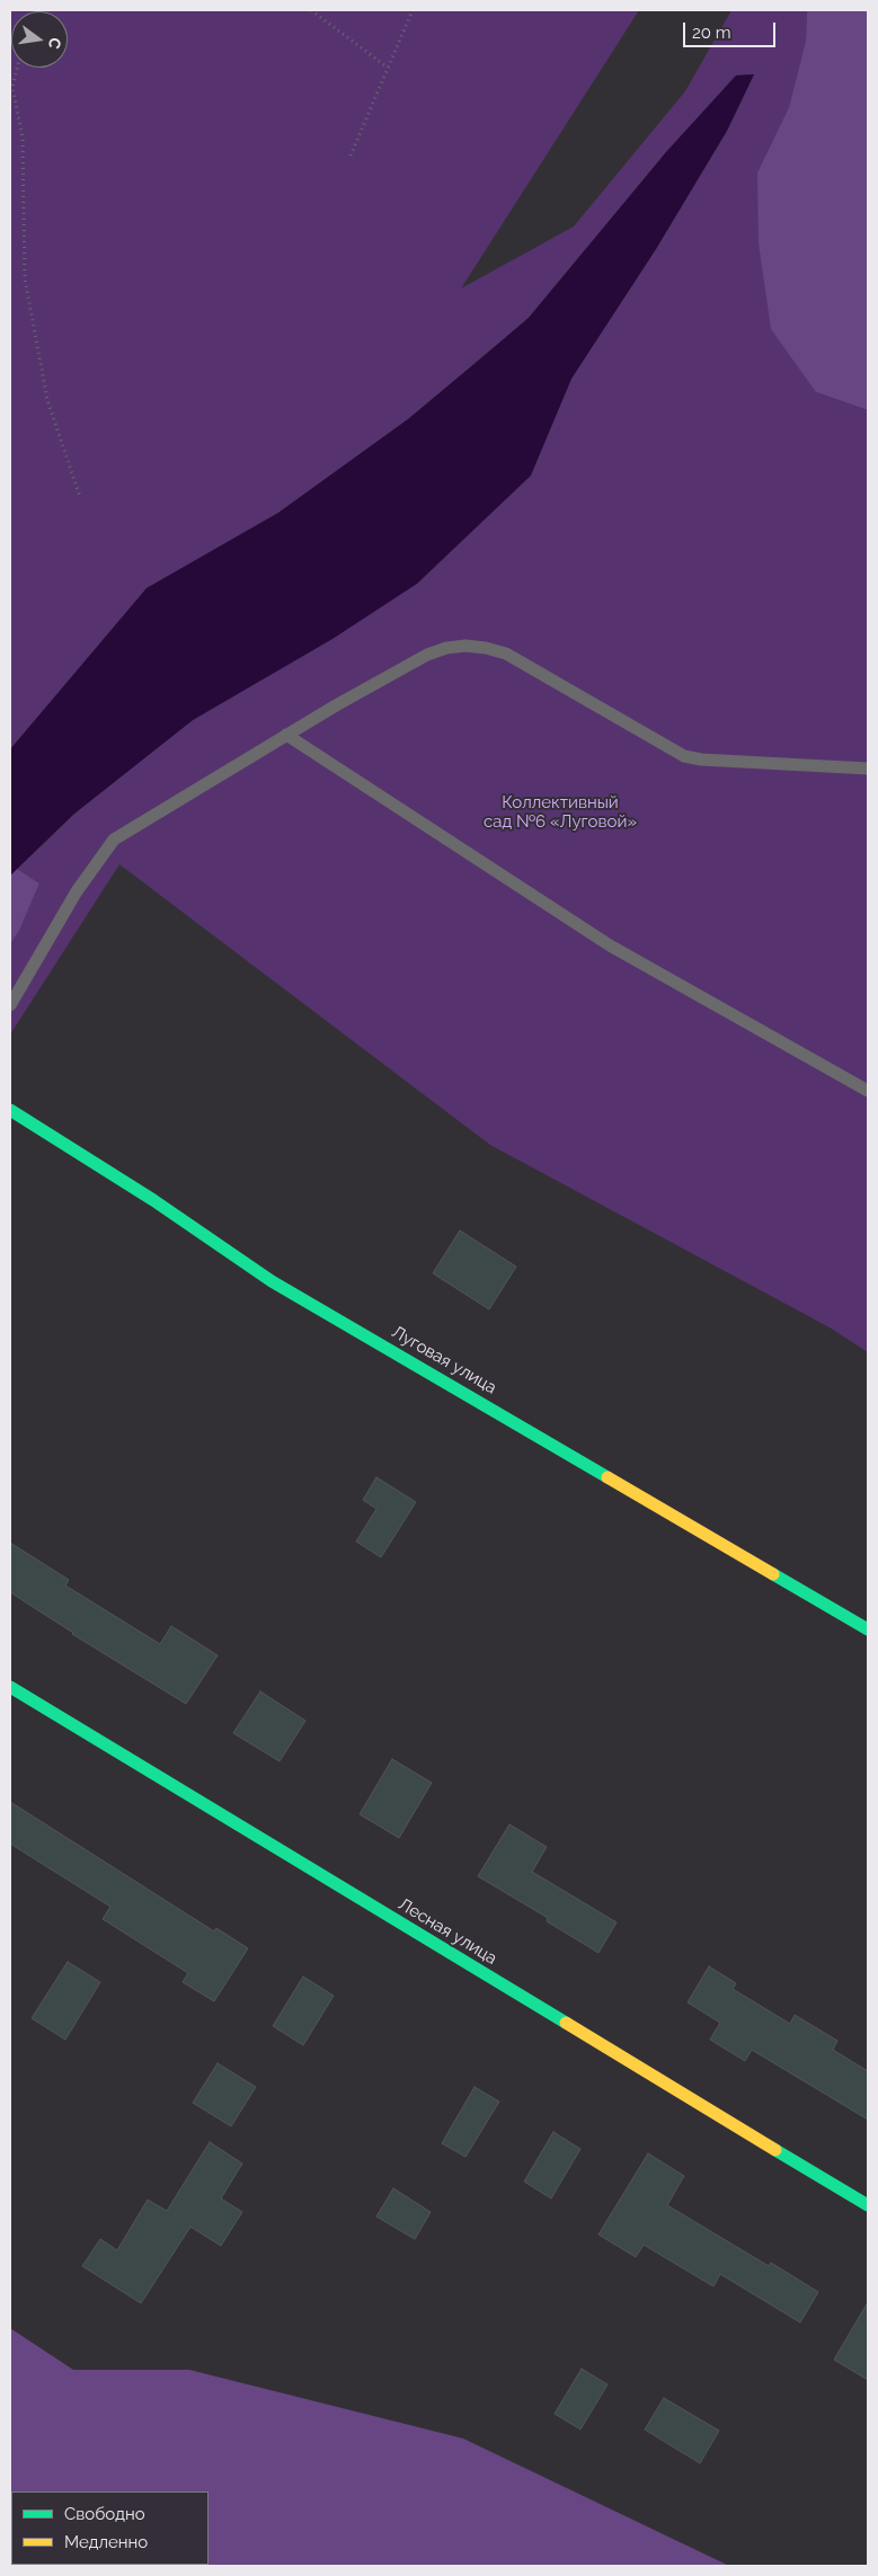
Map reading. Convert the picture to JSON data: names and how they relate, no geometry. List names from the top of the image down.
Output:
{
  "streets": {
    "street": ["Луговая улица", "Лесная улица"]
  },
  "parks": ["Коллективный сад №6 «Луговой»"],
  "legend": ["Свободно", "Медленно"],
  "scale_bar": "20 m",
  "north": "right"
}
